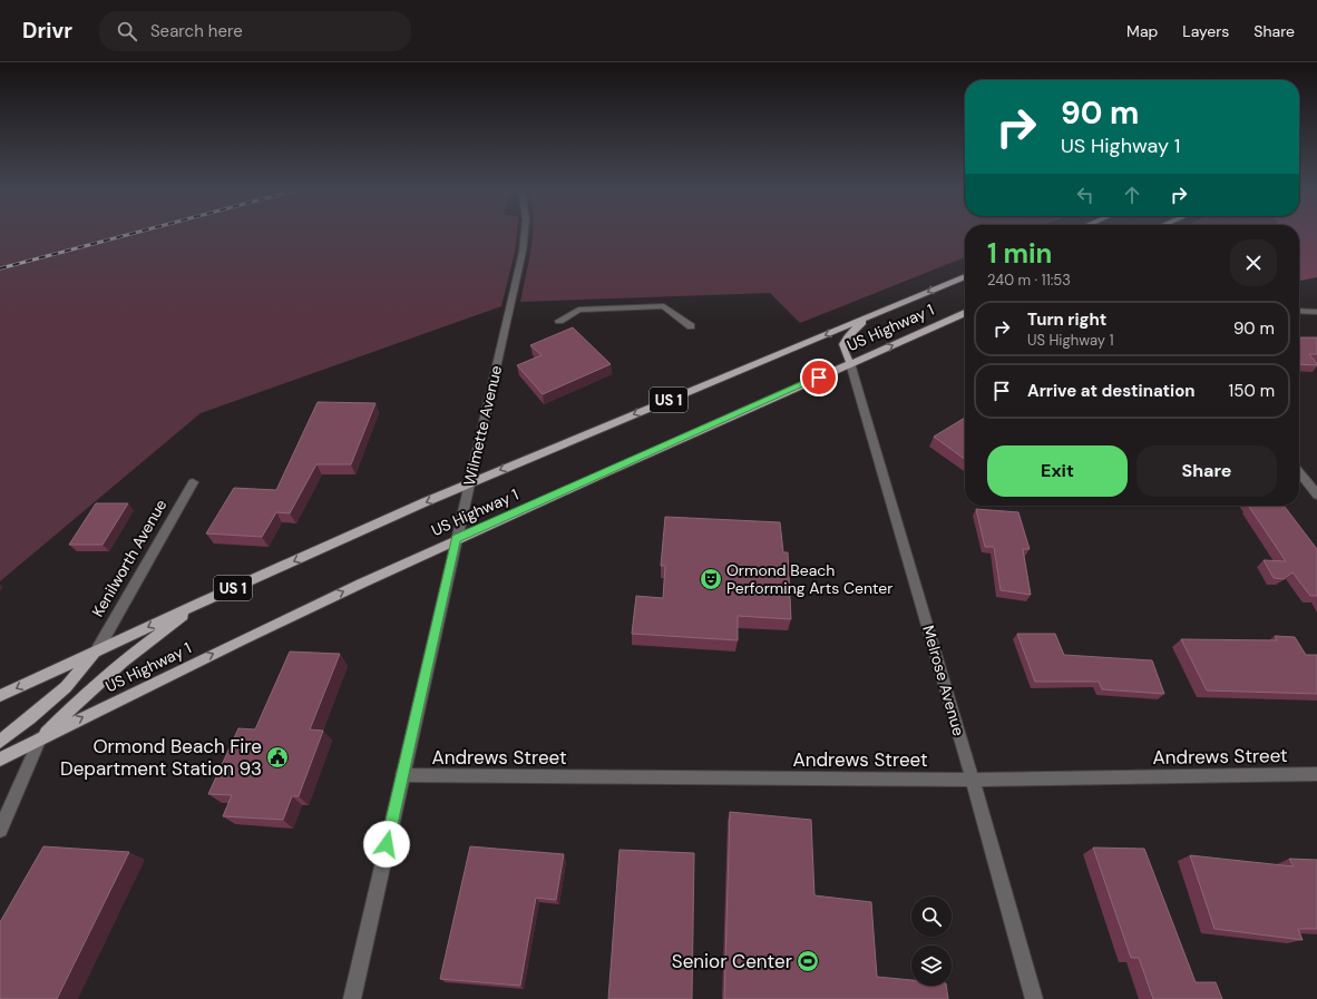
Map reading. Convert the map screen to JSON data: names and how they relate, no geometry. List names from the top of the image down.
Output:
{
  "streets": {
    "main road": ["US Highway 1", "US 1"],
    "street": [
      "Wilmette Avenue",
      "Kenilworth Avenue",
      "Melrose Avenue",
      "Andrews Street"
    ]
  },
  "crossings": [
    ["US Highway 1", "Wilmette Avenue"],
    ["US Highway 1", "Kenilworth Avenue"],
    ["US Highway 1", "Melrose Avenue"],
    ["Wilmette Avenue", "Andrews Street"],
    ["Melrose Avenue", "Andrews Street"]
  ],
  "places": {
    "theatre": ["Ormond Beach Performing Arts Center"],
    "public building": ["Ormond Beach Fire Department Station 93"],
    "sports": ["Senior Center"]
  },
  "page": {
    "header": "Drivr",
    "search": "Search here",
    "nav": ["Map", "Layers", "Share"],
    "turn": ["90 m", "US Highway 1"],
    "heading": ["1 min", "240 m · 11:53"],
    "list": [
      {
        "name": "Turn right",
        "note": "US Highway 1",
        "value": "90 m"
      },
      {
        "name": "Arrive at destination",
        "value": "150 m"
      }
    ],
    "buttons": ["Exit", "Share"]
  }
}
